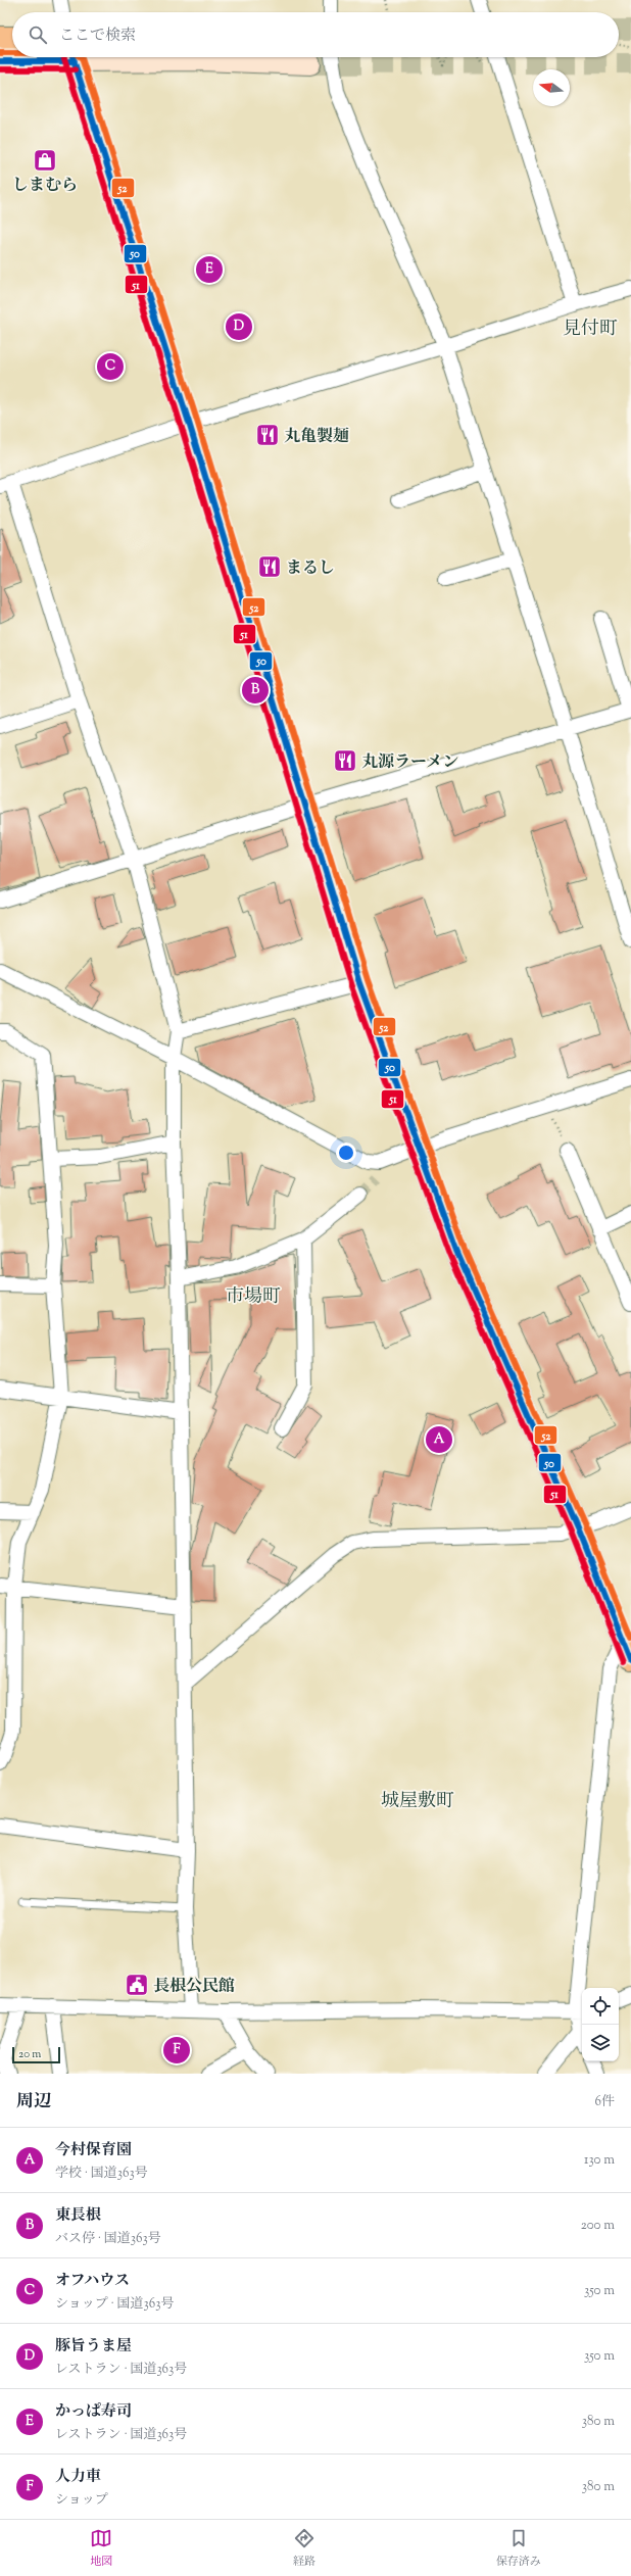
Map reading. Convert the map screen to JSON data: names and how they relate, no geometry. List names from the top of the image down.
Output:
{
  "districts": ["見付町", "市場町", "城屋敷町"],
  "places": {
    "shop": ["しまむら"],
    "restaurant": ["丸亀製麺", "まるし", "丸源ラーメン"],
    "public building": ["長根公民館"]
  },
  "lines": ["transit line 52", "transit line 50", "transit line 51"],
  "scale_bar": "20 m",
  "north": "left",
  "page": {
    "search": "ここで検索",
    "pins": [
      "E",
      "D",
      "C",
      "B",
      "A",
      "F"
    ],
    "scale": "20 m",
    "heading": ["周辺", "6件"],
    "list": [
      {
        "mark": "A",
        "name": "今村保育園",
        "note": "学校 · 国道363号",
        "value": "130 m"
      },
      {
        "mark": "B",
        "name": "東長根",
        "note": "バス停 · 国道363号",
        "value": "200 m"
      },
      {
        "mark": "C",
        "name": "オフハウス",
        "note": "ショップ · 国道363号",
        "value": "350 m"
      },
      {
        "mark": "D",
        "name": "豚旨うま屋",
        "note": "レストラン · 国道363号",
        "value": "350 m"
      },
      {
        "mark": "E",
        "name": "かっぱ寿司",
        "note": "レストラン · 国道363号",
        "value": "380 m"
      },
      {
        "mark": "F",
        "name": "人力車",
        "note": "ショップ",
        "value": "380 m"
      }
    ],
    "nav": ["地図", "経路", "保存済み"]
  }
}
